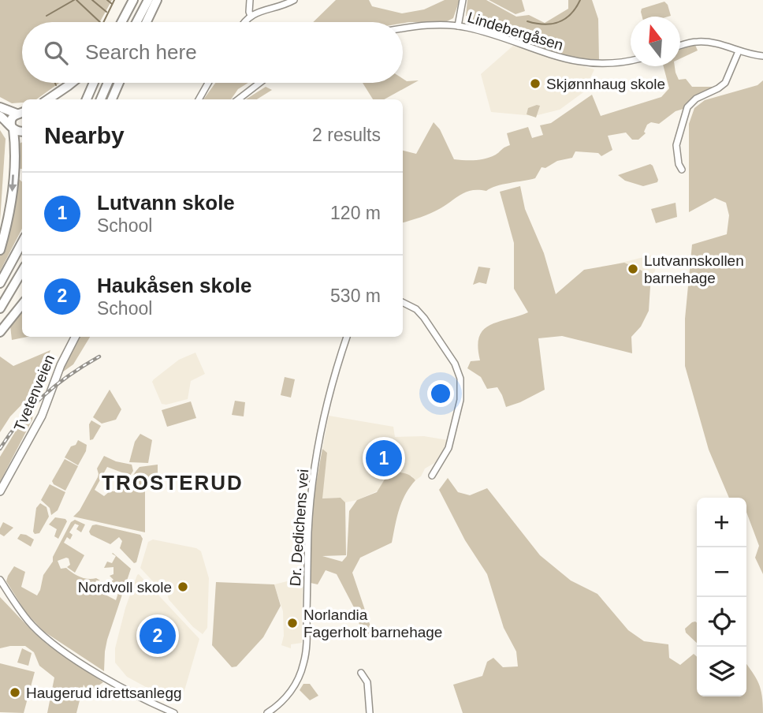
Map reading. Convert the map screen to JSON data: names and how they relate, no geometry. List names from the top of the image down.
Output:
{
  "streets": {
    "main road": ["Tvetenveien"],
    "street": ["Lindebergåsen", "Dr. Dedichens vei"]
  },
  "districts": ["TROSTERUD"],
  "places": [
    "Skjønnhaug skole",
    "Lutvannskollen barnehage",
    "Nordvoll skole",
    "Norlandia Fagerholt barnehage",
    "Haugerud idrettsanlegg"
  ],
  "north": "top",
  "page": {
    "search": "Search here",
    "heading": ["Nearby", "2 results"],
    "list": [
      {
        "mark": "1",
        "name": "Lutvann skole",
        "note": "School",
        "value": "120 m"
      },
      {
        "mark": "2",
        "name": "Haukåsen skole",
        "note": "School",
        "value": "530 m"
      }
    ],
    "pins": ["1", "2"],
    "map_buttons": ["+", "−"]
  }
}
